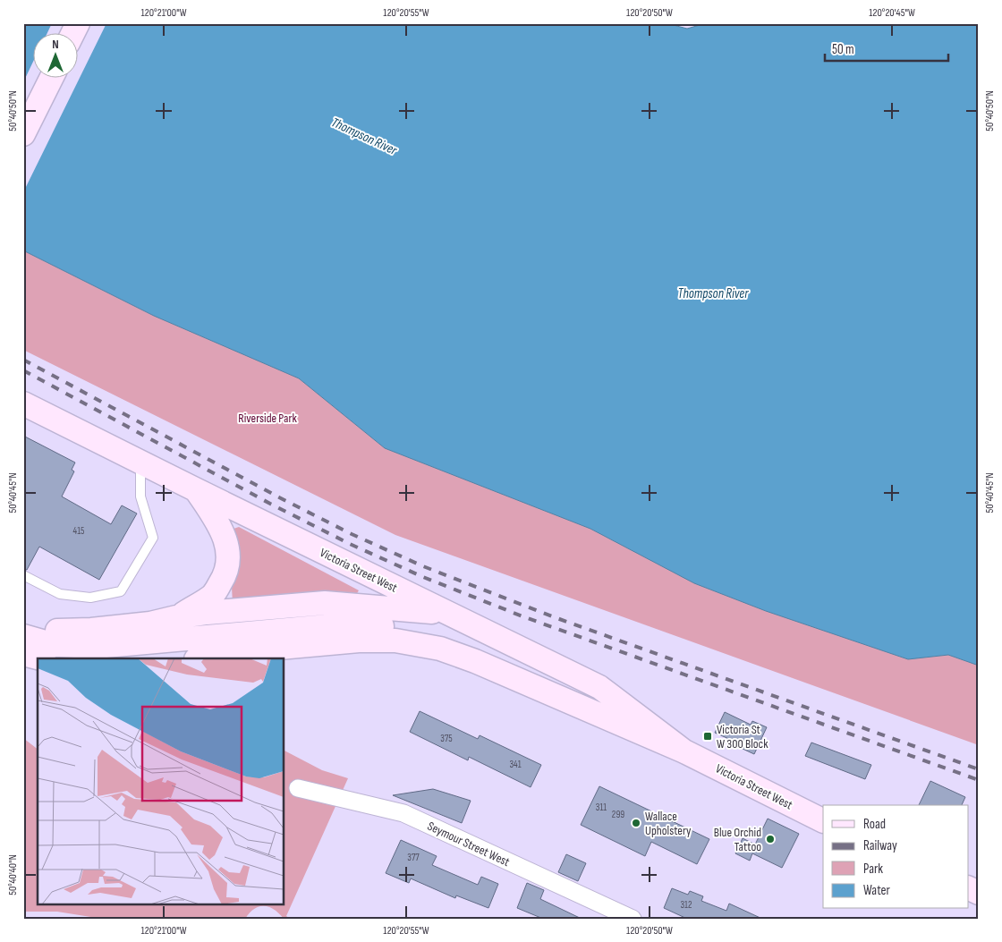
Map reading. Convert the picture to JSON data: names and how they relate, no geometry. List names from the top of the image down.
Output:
{
  "streets": {
    "main road": ["Victoria Street West"],
    "street": ["Seymour Street West"]
  },
  "water": ["Thompson River"],
  "parks": ["Riverside Park"],
  "places": {
    "transit": ["Victoria St W 300 Block"],
    "other": ["Wallace Upholstery", "Blue Orchid Tattoo"]
  },
  "house_numbers": [
    "415",
    "375",
    "341",
    "311",
    "299",
    "377",
    "312"
  ],
  "legend": [
    "Road",
    "Railway",
    "Park",
    "Water"
  ],
  "scale_bar": "50 m",
  "north": "top",
  "coordinates": [
    "120°21'00\"W",
    "120°20'55\"W",
    "120°20'50\"W",
    "120°20'45\"W",
    "50°40'50\"N",
    "50°40'45\"N",
    "50°40'40\"N"
  ]
}
